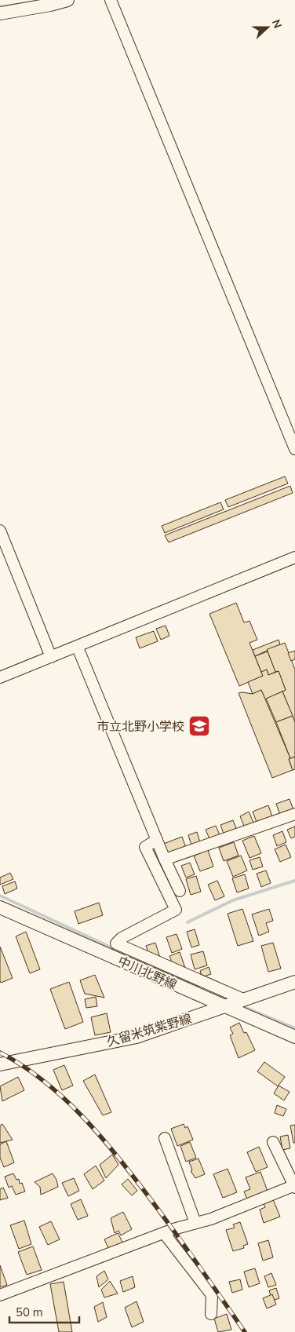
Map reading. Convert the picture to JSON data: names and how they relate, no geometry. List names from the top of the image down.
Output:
{
  "streets": {
    "main road": ["中川北野線", "久留米筑紫野線"]
  },
  "crossings": [
    ["中川北野線", "久留米筑紫野線"]
  ],
  "places": {
    "school or university": ["市立北野小学校"]
  },
  "scale_bar": "50 m",
  "north": "right"
}
